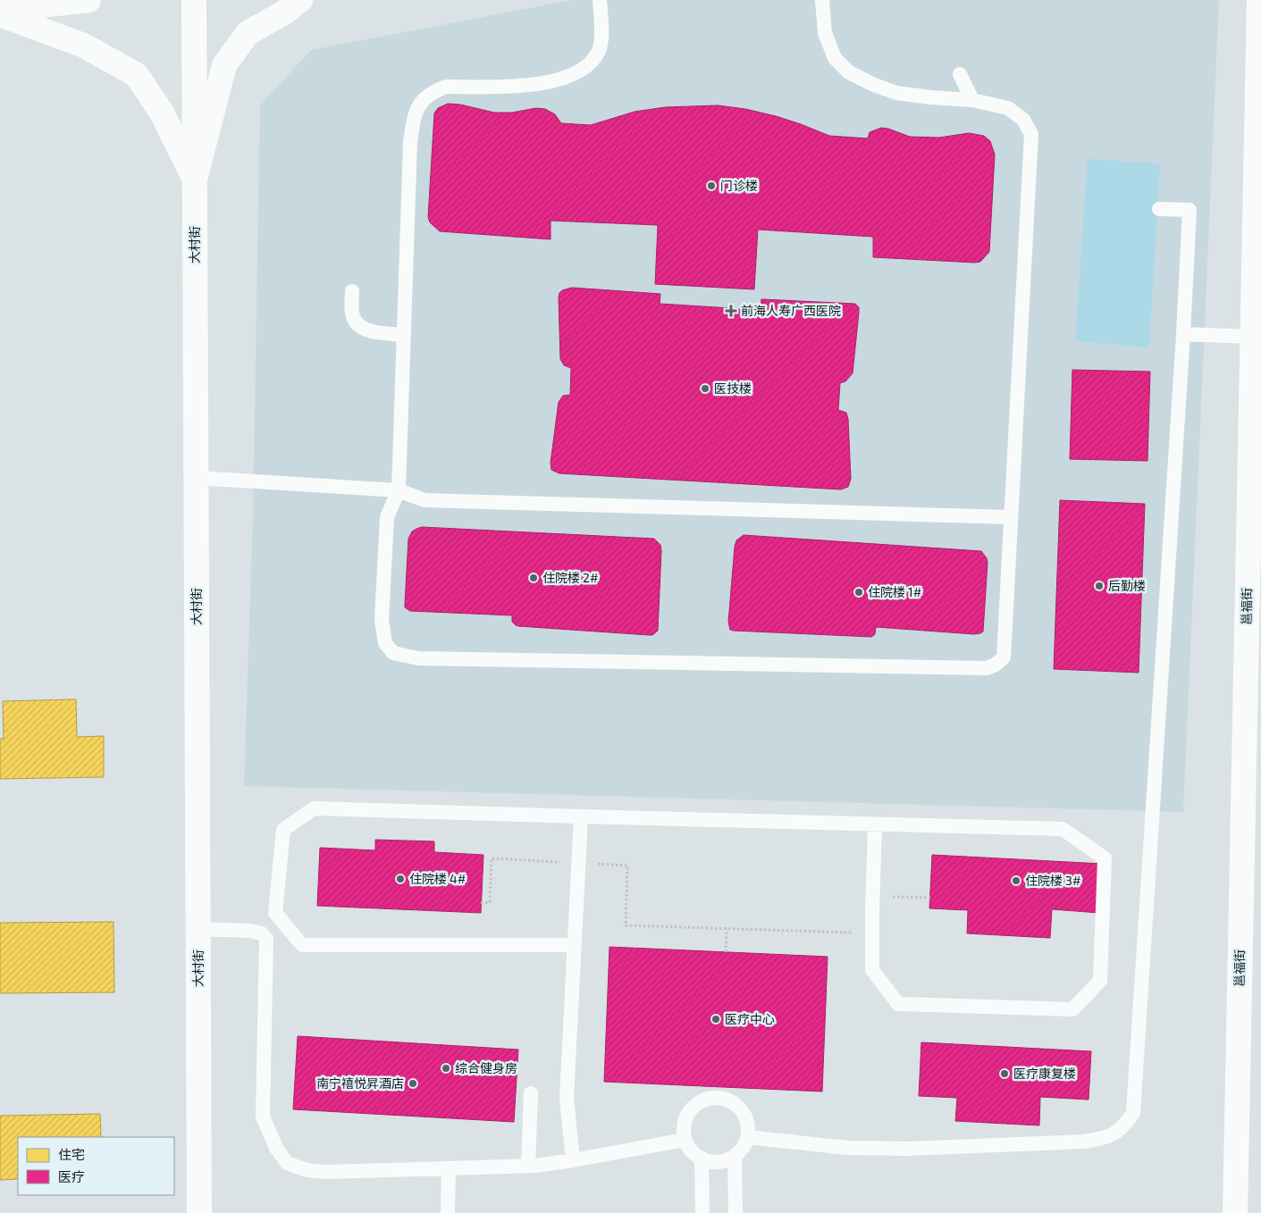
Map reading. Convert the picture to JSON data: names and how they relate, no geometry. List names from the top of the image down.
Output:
{
  "streets": {
    "street": ["大村街", "邕福街"]
  },
  "places": {
    "other": [
      "门诊楼",
      "医技楼",
      "住院楼 2#",
      "后勤楼",
      "住院楼 1#",
      "住院楼 4#",
      "住院楼 3#",
      "医疗中心",
      "综合健身房",
      "医疗康复楼",
      "南宁禧悦昇酒店"
    ],
    "health": ["前海人寿广西医院"]
  },
  "legend": ["住宅", "医疗"]
}
